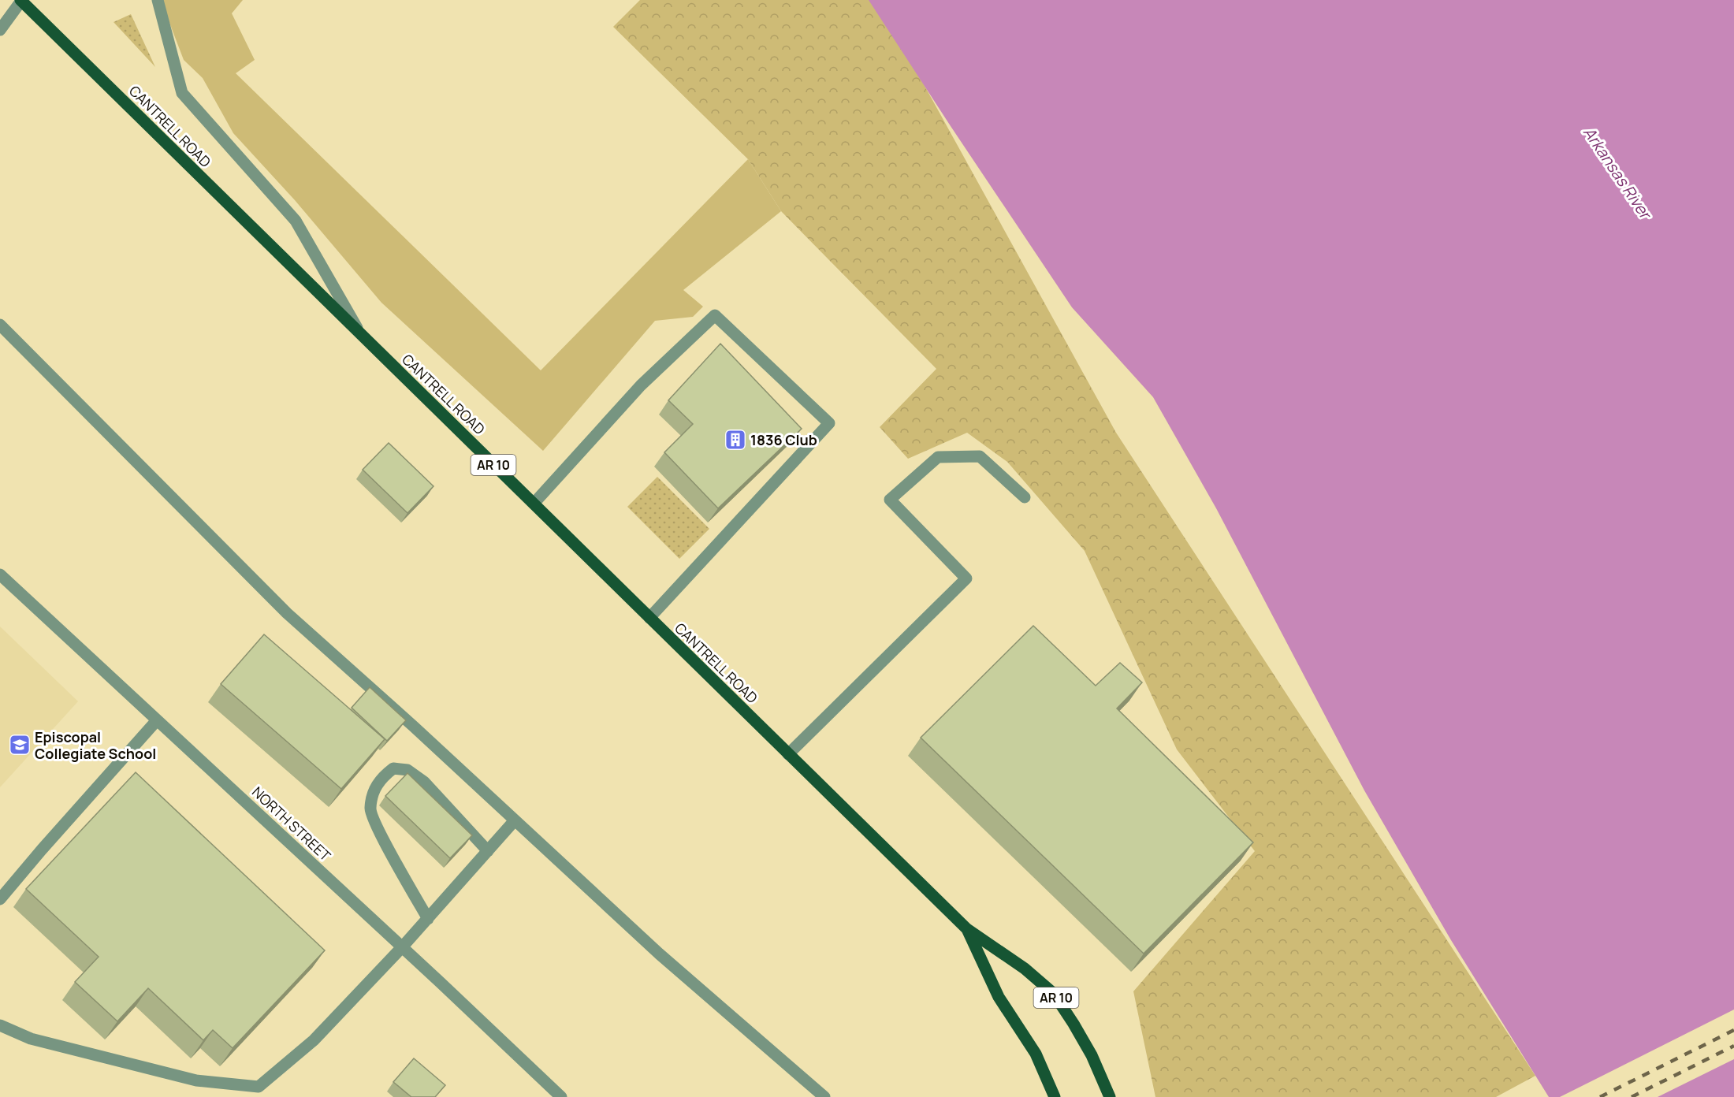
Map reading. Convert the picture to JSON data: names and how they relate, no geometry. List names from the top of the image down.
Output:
{
  "streets": {
    "main road": ["CANTRELL ROAD", "AR 10"],
    "lane": ["NORTH STREET"]
  },
  "crossings": [
    ["CANTRELL ROAD", "AR 10"]
  ],
  "water": ["Arkansas River"],
  "places": {
    "building": ["1836 Club"],
    "school or university": ["Episcopal Collegiate School"]
  }
}
